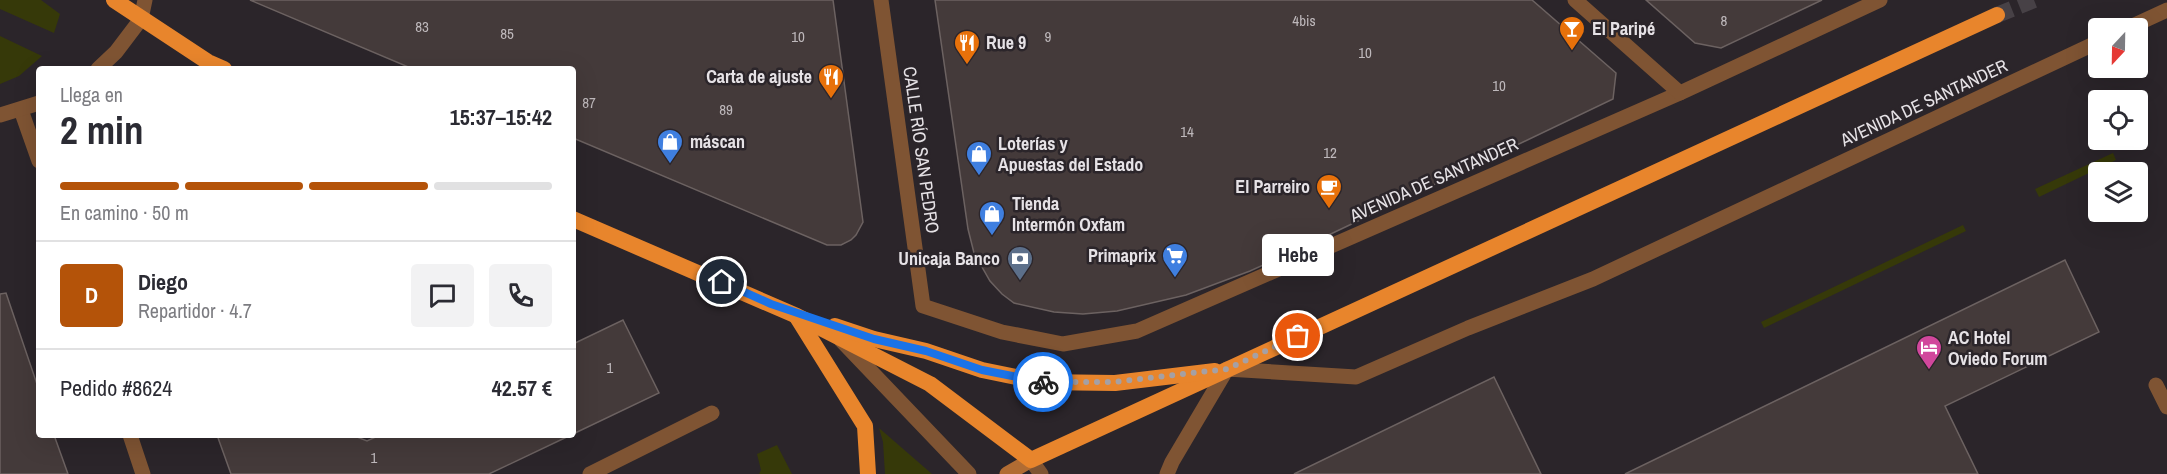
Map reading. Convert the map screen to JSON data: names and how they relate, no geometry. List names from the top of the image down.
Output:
{
  "streets": {
    "highway": ["AVENIDA DE SANTANDER"],
    "street": ["CALLE RÍO SAN PEDRO"]
  },
  "crossings": [
    ["AVENIDA DE SANTANDER", "CALLE RÍO SAN PEDRO"]
  ],
  "places": {
    "bar": ["El Paripé"],
    "restaurant": ["Rue 9", "Carta de ajuste"],
    "shop": ["máscan", "Loterías y Apuestas del Estado", "Tienda Intermón Oxfam"],
    "cafe": ["El Parreiro"],
    "supermarket": ["Primaprix"],
    "bank": ["Unicaja Banco"],
    "other": ["Hebe"],
    "hotel": ["AC Hotel Oviedo Forum"]
  },
  "house_numbers": [
    "4bis",
    "8",
    "83",
    "85",
    "10",
    "9",
    "10",
    "10",
    "87",
    "89",
    "14",
    "12",
    "1",
    "1"
  ],
  "north": "bottom",
  "page": {
    "heading": ["2 min", "Llega en", "15:37–15:42"],
    "panel": [
      "Diego",
      "Repartidor · 4.7",
      "Pedido #8624",
      "42.57 €"
    ],
    "bar": "En camino · 50 m",
    "bubble": "Hebe",
    "round": "D"
  }
}
